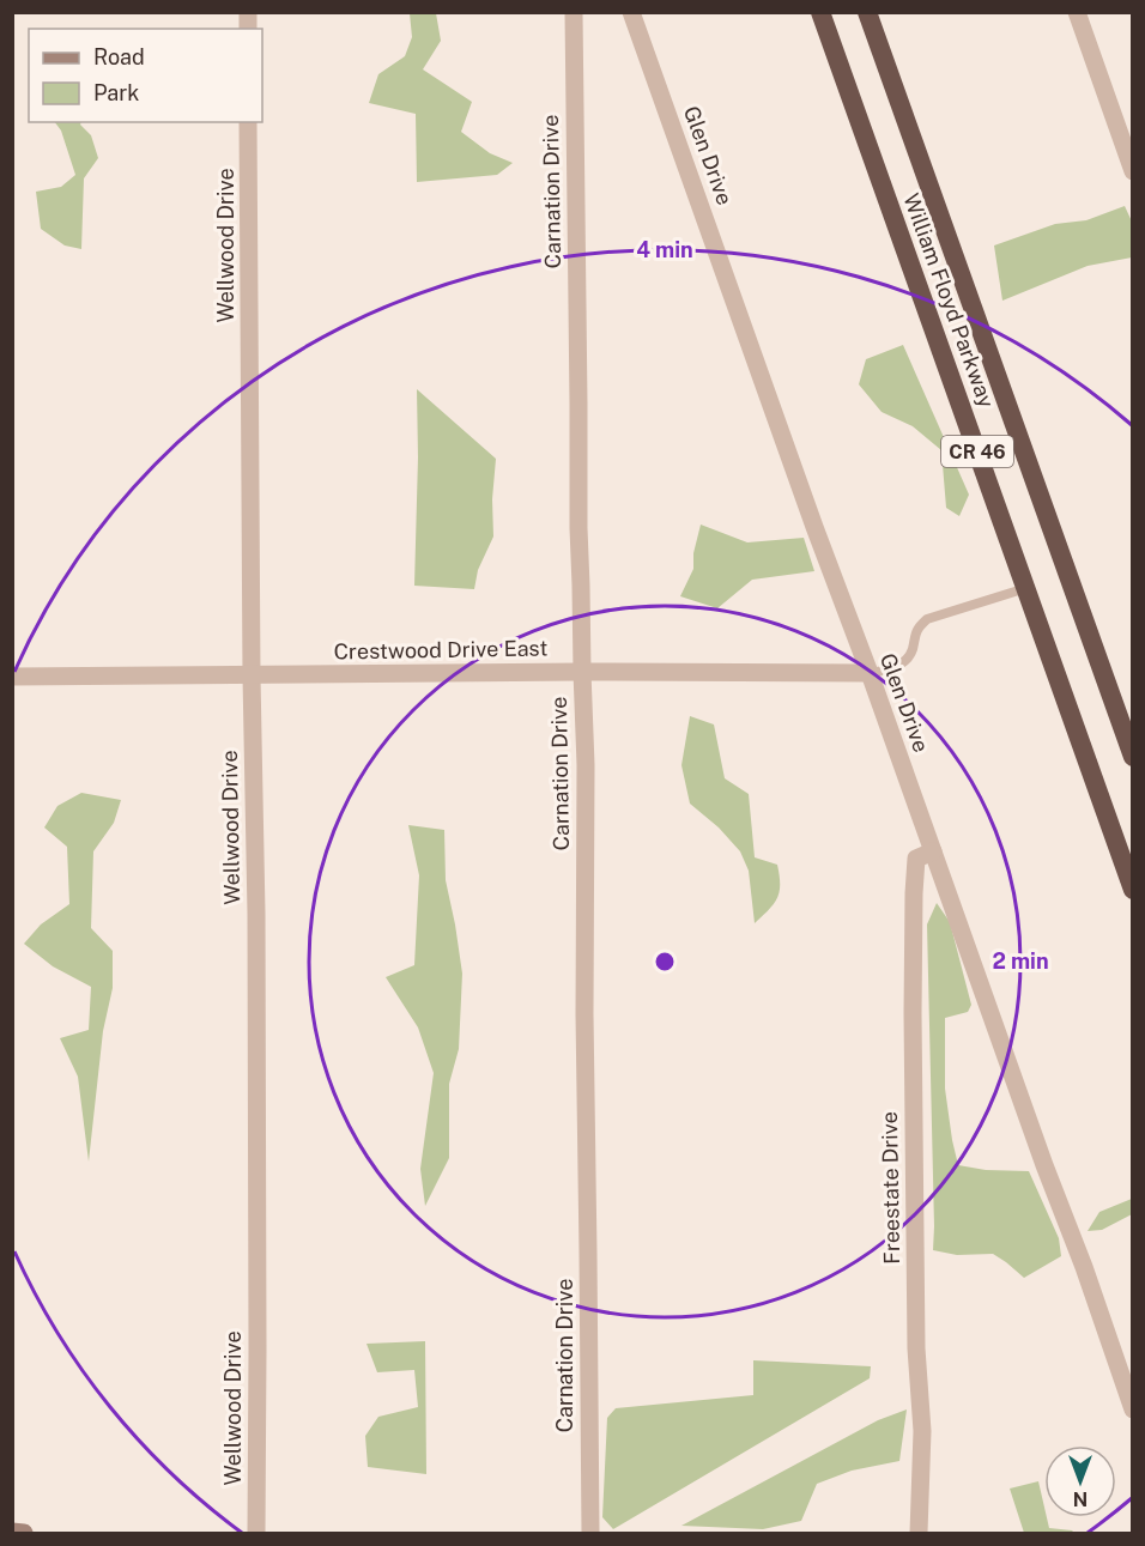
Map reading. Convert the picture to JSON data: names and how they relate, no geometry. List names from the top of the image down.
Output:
{
  "streets": {
    "highway": ["William Floyd Parkway", "CR 46"],
    "street": [
      "Glen Drive",
      "Carnation Drive",
      "Wellwood Drive",
      "Crestwood Drive East",
      "Freestate Drive"
    ]
  },
  "crossings": [
    ["Glen Drive", "Crestwood Drive East"],
    ["Glen Drive", "Freestate Drive"],
    ["Carnation Drive", "Crestwood Drive East"],
    ["Wellwood Drive", "Crestwood Drive East"]
  ],
  "legend": ["Road", "Park"],
  "north": "bottom",
  "rings": ["4 min", "2 min"]
}
